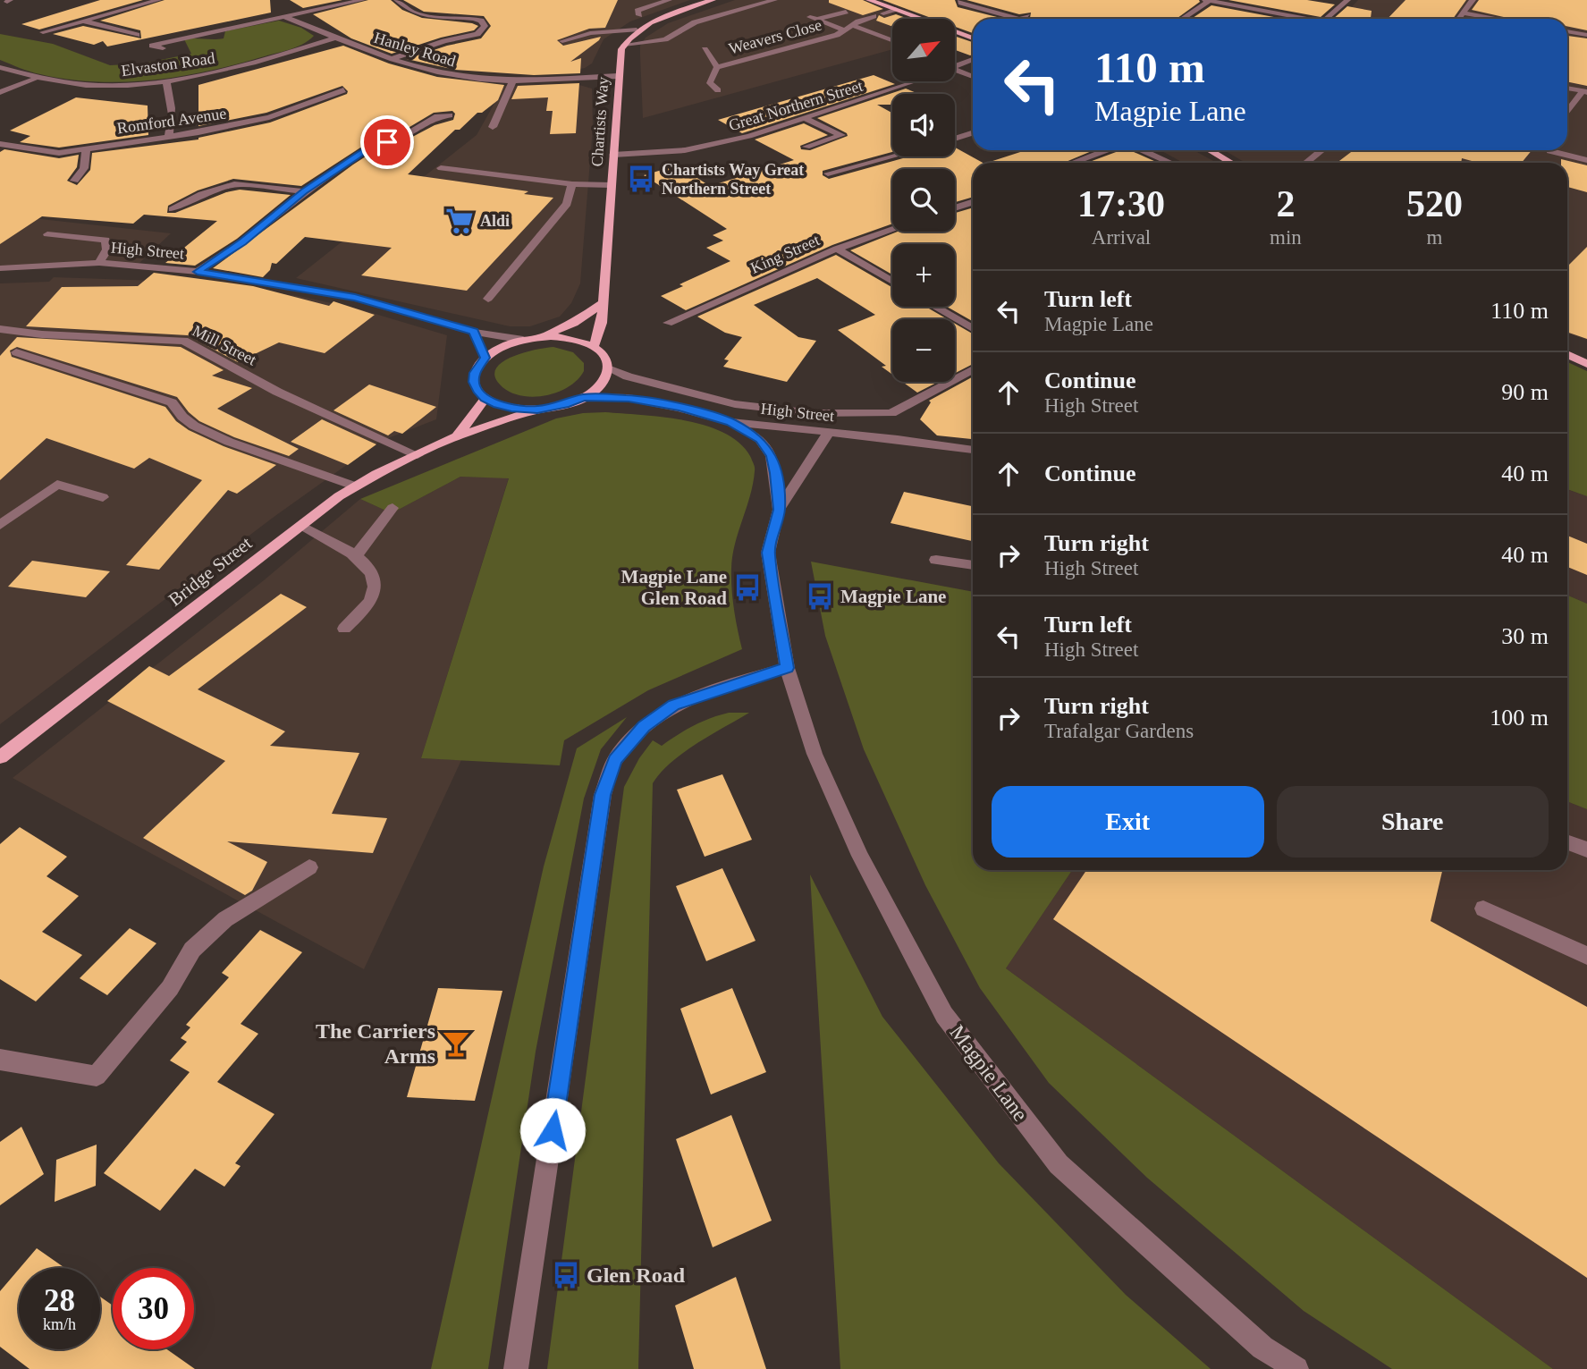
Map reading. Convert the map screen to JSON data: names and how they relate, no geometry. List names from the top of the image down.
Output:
{
  "streets": {
    "main road": ["Chartists Way", "Bridge Street"],
    "street": [
      "Weavers Close",
      "Hanley Road",
      "Elvaston Road",
      "Great Northern Street",
      "Romford Avenue",
      "High Street",
      "King Street",
      "Mill Street",
      "Magpie Lane"
    ]
  },
  "crossings": [
    ["Hanley Road", "Elvaston Road"],
    ["Hanley Road", "Chartists Way"],
    ["Great Northern Street", "Chartists Way"],
    ["High Street", "Magpie Lane"],
    ["Mill Street", "Bridge Street"]
  ],
  "places": {
    "bus stop": [
      "Chartists Way Great Northern Street",
      "Magpie Lane Glen Road",
      "Magpie Lane",
      "Glen Road"
    ],
    "supermarket": ["Aldi"],
    "bar": ["The Carriers Arms"]
  },
  "north": "top right",
  "page": {
    "map_buttons": ["+", "−"],
    "turn": ["110 m", "Magpie Lane"],
    "eta": [
      "17:30",
      "Arrival",
      "2",
      "min",
      "520",
      "m"
    ],
    "list": [
      {
        "name": "Turn left",
        "note": "Magpie Lane",
        "value": "110 m"
      },
      {
        "name": "Continue",
        "note": "High Street",
        "value": "90 m"
      },
      {
        "name": "Continue",
        "value": "40 m"
      },
      {
        "name": "Turn right",
        "note": "High Street",
        "value": "40 m"
      },
      {
        "name": "Turn left",
        "note": "High Street",
        "value": "30 m"
      },
      {
        "name": "Turn right",
        "note": "Trafalgar Gardens",
        "value": "100 m"
      }
    ],
    "buttons": ["Exit", "Share"],
    "speed": "28 km/h",
    "limit": "30"
  }
}
